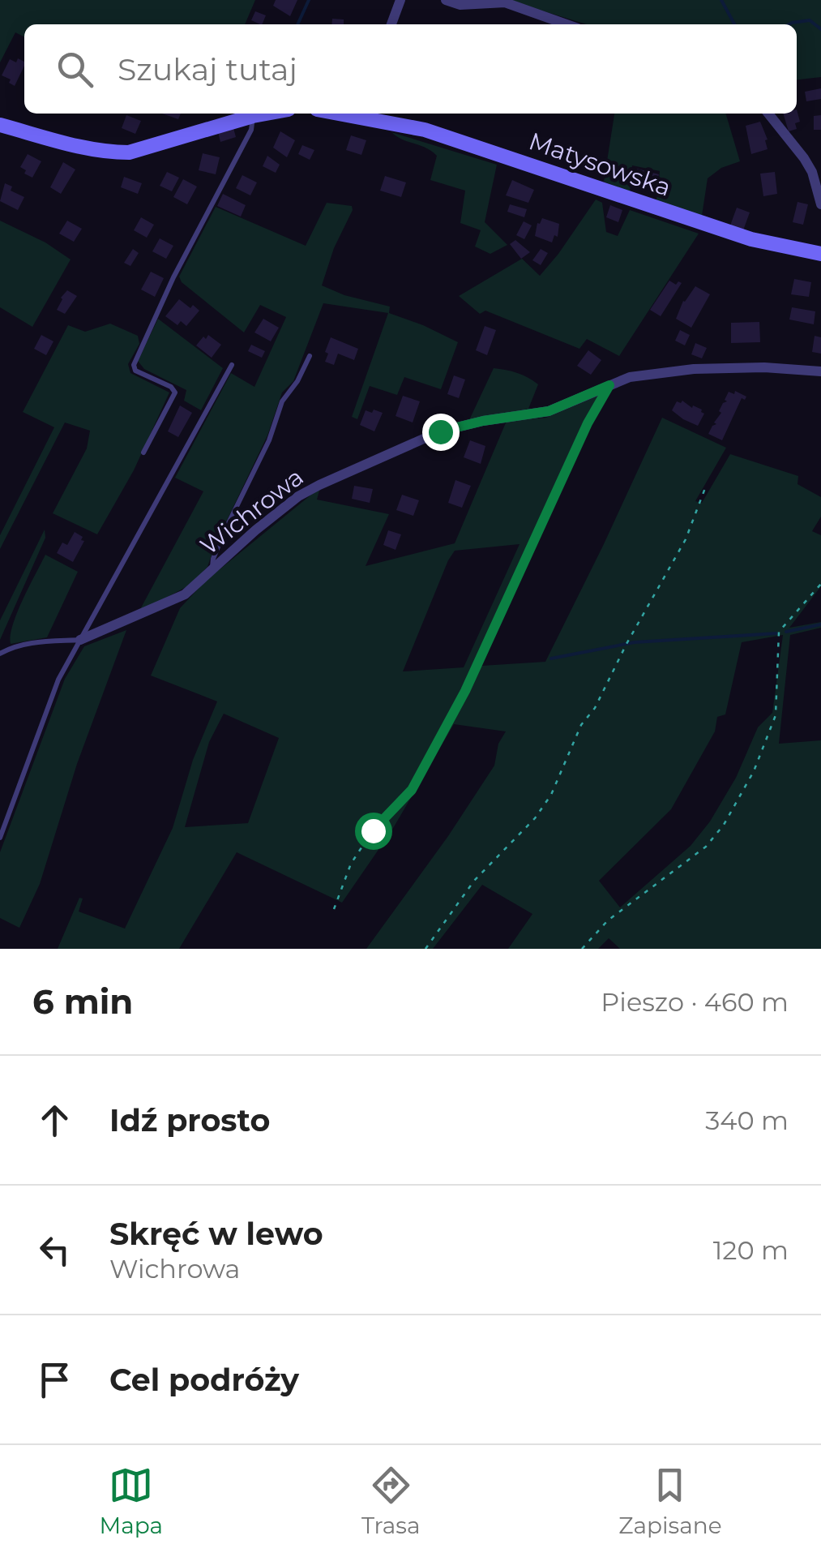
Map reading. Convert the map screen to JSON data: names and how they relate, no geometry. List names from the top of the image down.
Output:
{
  "streets": {
    "street": ["Matysowska", "Wichrowa"]
  },
  "page": {
    "search": "Szukaj tutaj",
    "heading": ["6 min", "Pieszo · 460 m"],
    "list": [
      ["Idź prosto", "340 m"],
      ["Skręć w lewo", "Wichrowa", "120 m"],
      "Cel podróży"
    ],
    "nav": ["Mapa", "Trasa", "Zapisane"]
  }
}
